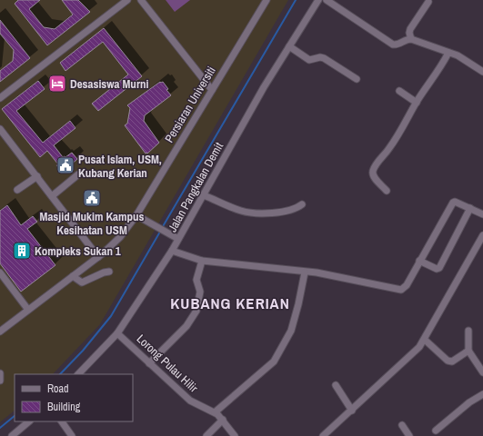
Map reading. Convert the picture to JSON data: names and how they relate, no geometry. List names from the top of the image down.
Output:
{
  "streets": {
    "street": ["Persiaran Universiti", "Jalan Pangkalan Demit", "Lorong Pulau Hilir"]
  },
  "crossings": [
    ["Jalan Pangkalan Demit", "Lorong Pulau Hilir"]
  ],
  "districts": ["KUBANG KERIAN"],
  "places": {
    "hotel": ["Desasiswa Murni"],
    "public building": ["Pusat Islam, USM, Kubang Kerian", "Masjid Mukim Kampus Kesihatan USM"],
    "building": ["Kompleks Sukan 1"]
  },
  "legend": ["Road", "Building"]
}
